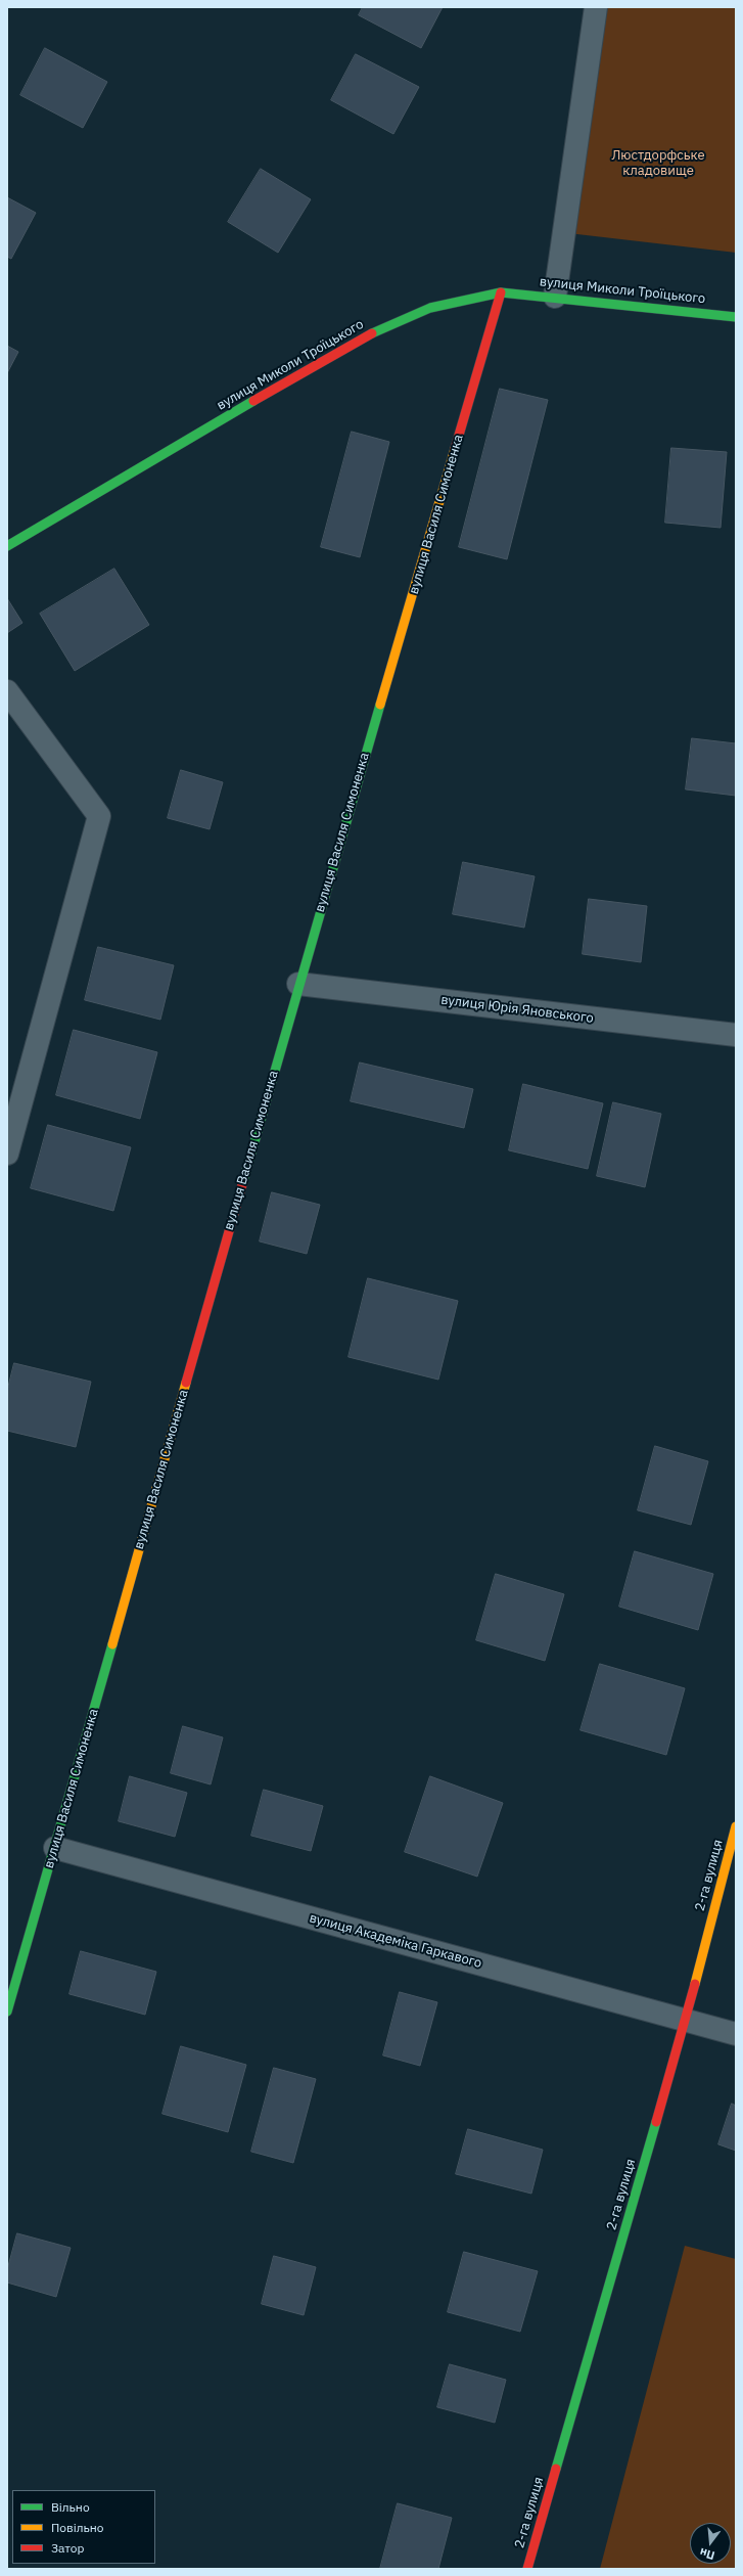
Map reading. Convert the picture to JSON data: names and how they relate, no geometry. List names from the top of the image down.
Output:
{
  "streets": {
    "street": [
      "вулиця Миколи Троїцького",
      "вулиця Василя Симоненка",
      "вулиця Юрія Яновського",
      "2-га вулиця",
      "вулиця Академіка Гаркавого"
    ]
  },
  "crossings": [
    ["вулиця Миколи Троїцького", "вулиця Василя Симоненка"],
    ["вулиця Василя Симоненка", "вулиця Юрія Яновського"],
    ["вулиця Василя Симоненка", "вулиця Академіка Гаркавого"],
    ["2-га вулиця", "вулиця Академіка Гаркавого"]
  ],
  "parks": ["Люстдорфське кладовище"],
  "legend": ["Вільно", "Повільно", "Затор"],
  "north": "bottom"
}
